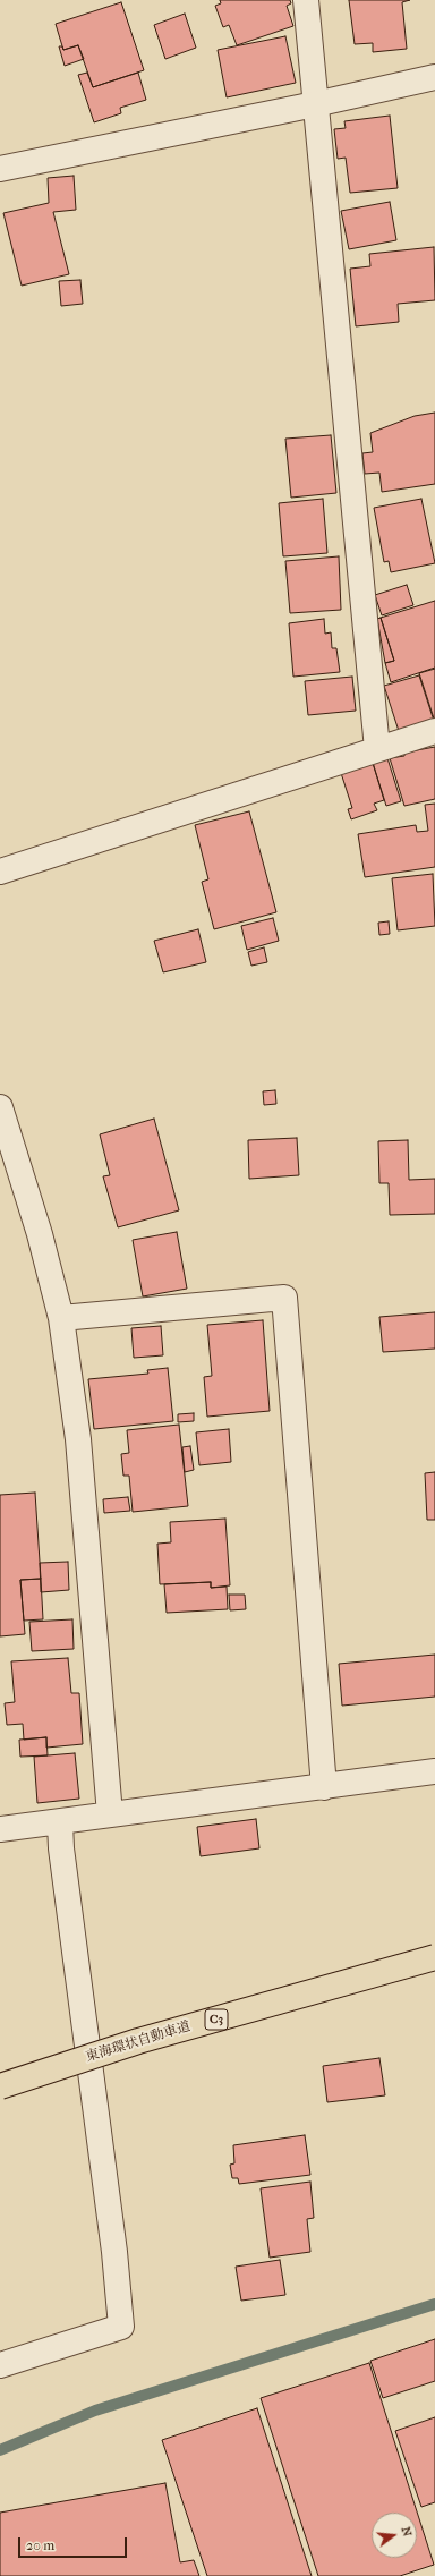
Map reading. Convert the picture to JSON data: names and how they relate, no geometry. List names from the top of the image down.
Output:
{
  "streets": {
    "highway": ["C3", "東海環状自動車道"]
  },
  "scale_bar": "20 m",
  "north": "right"
}
